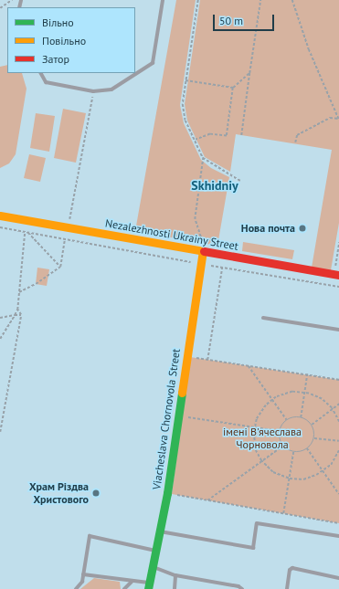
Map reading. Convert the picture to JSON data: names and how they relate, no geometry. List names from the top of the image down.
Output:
{
  "streets": {
    "street": ["Nezalezhnosti Ukrainy Street", "Viacheslava Chornovola Street"]
  },
  "crossings": [
    ["Nezalezhnosti Ukrainy Street", "Viacheslava Chornovola Street"]
  ],
  "districts": ["Skhidniy"],
  "parks": ["імені В'ячеслава Чорновола"],
  "places": ["Нова почта", "Храм Різдва Христового"],
  "legend": ["Вільно", "Повільно", "Затор"],
  "scale_bar": "50 m"
}
